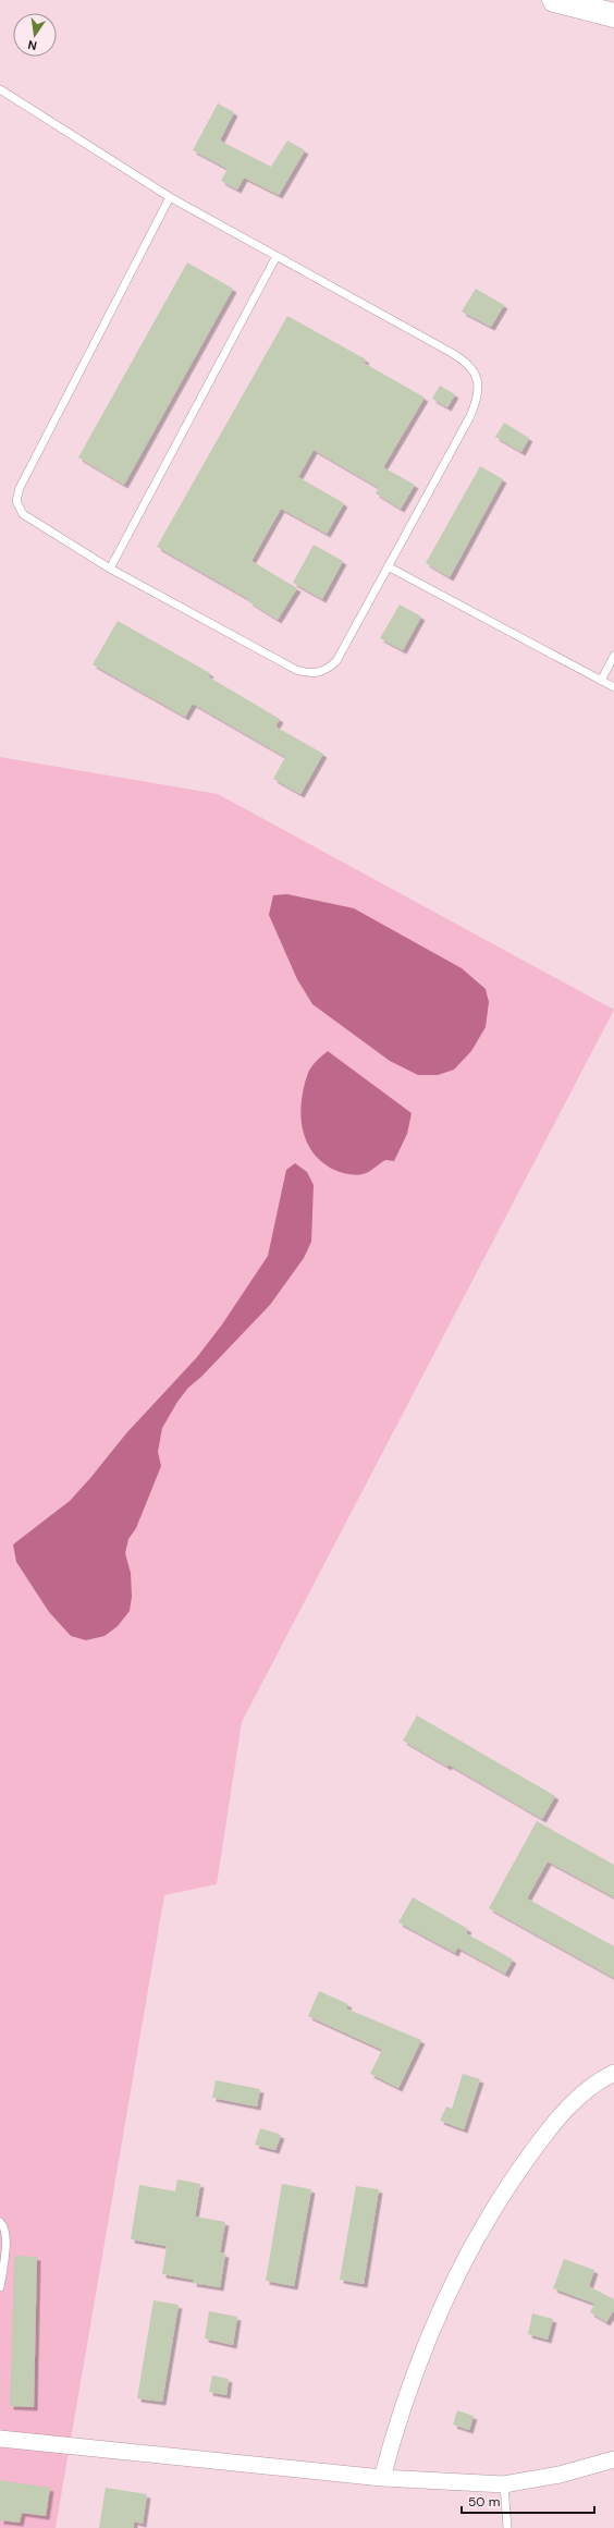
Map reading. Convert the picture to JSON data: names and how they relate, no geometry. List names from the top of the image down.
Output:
{
  "scale_bar": "50 m",
  "north": "bottom"
}
